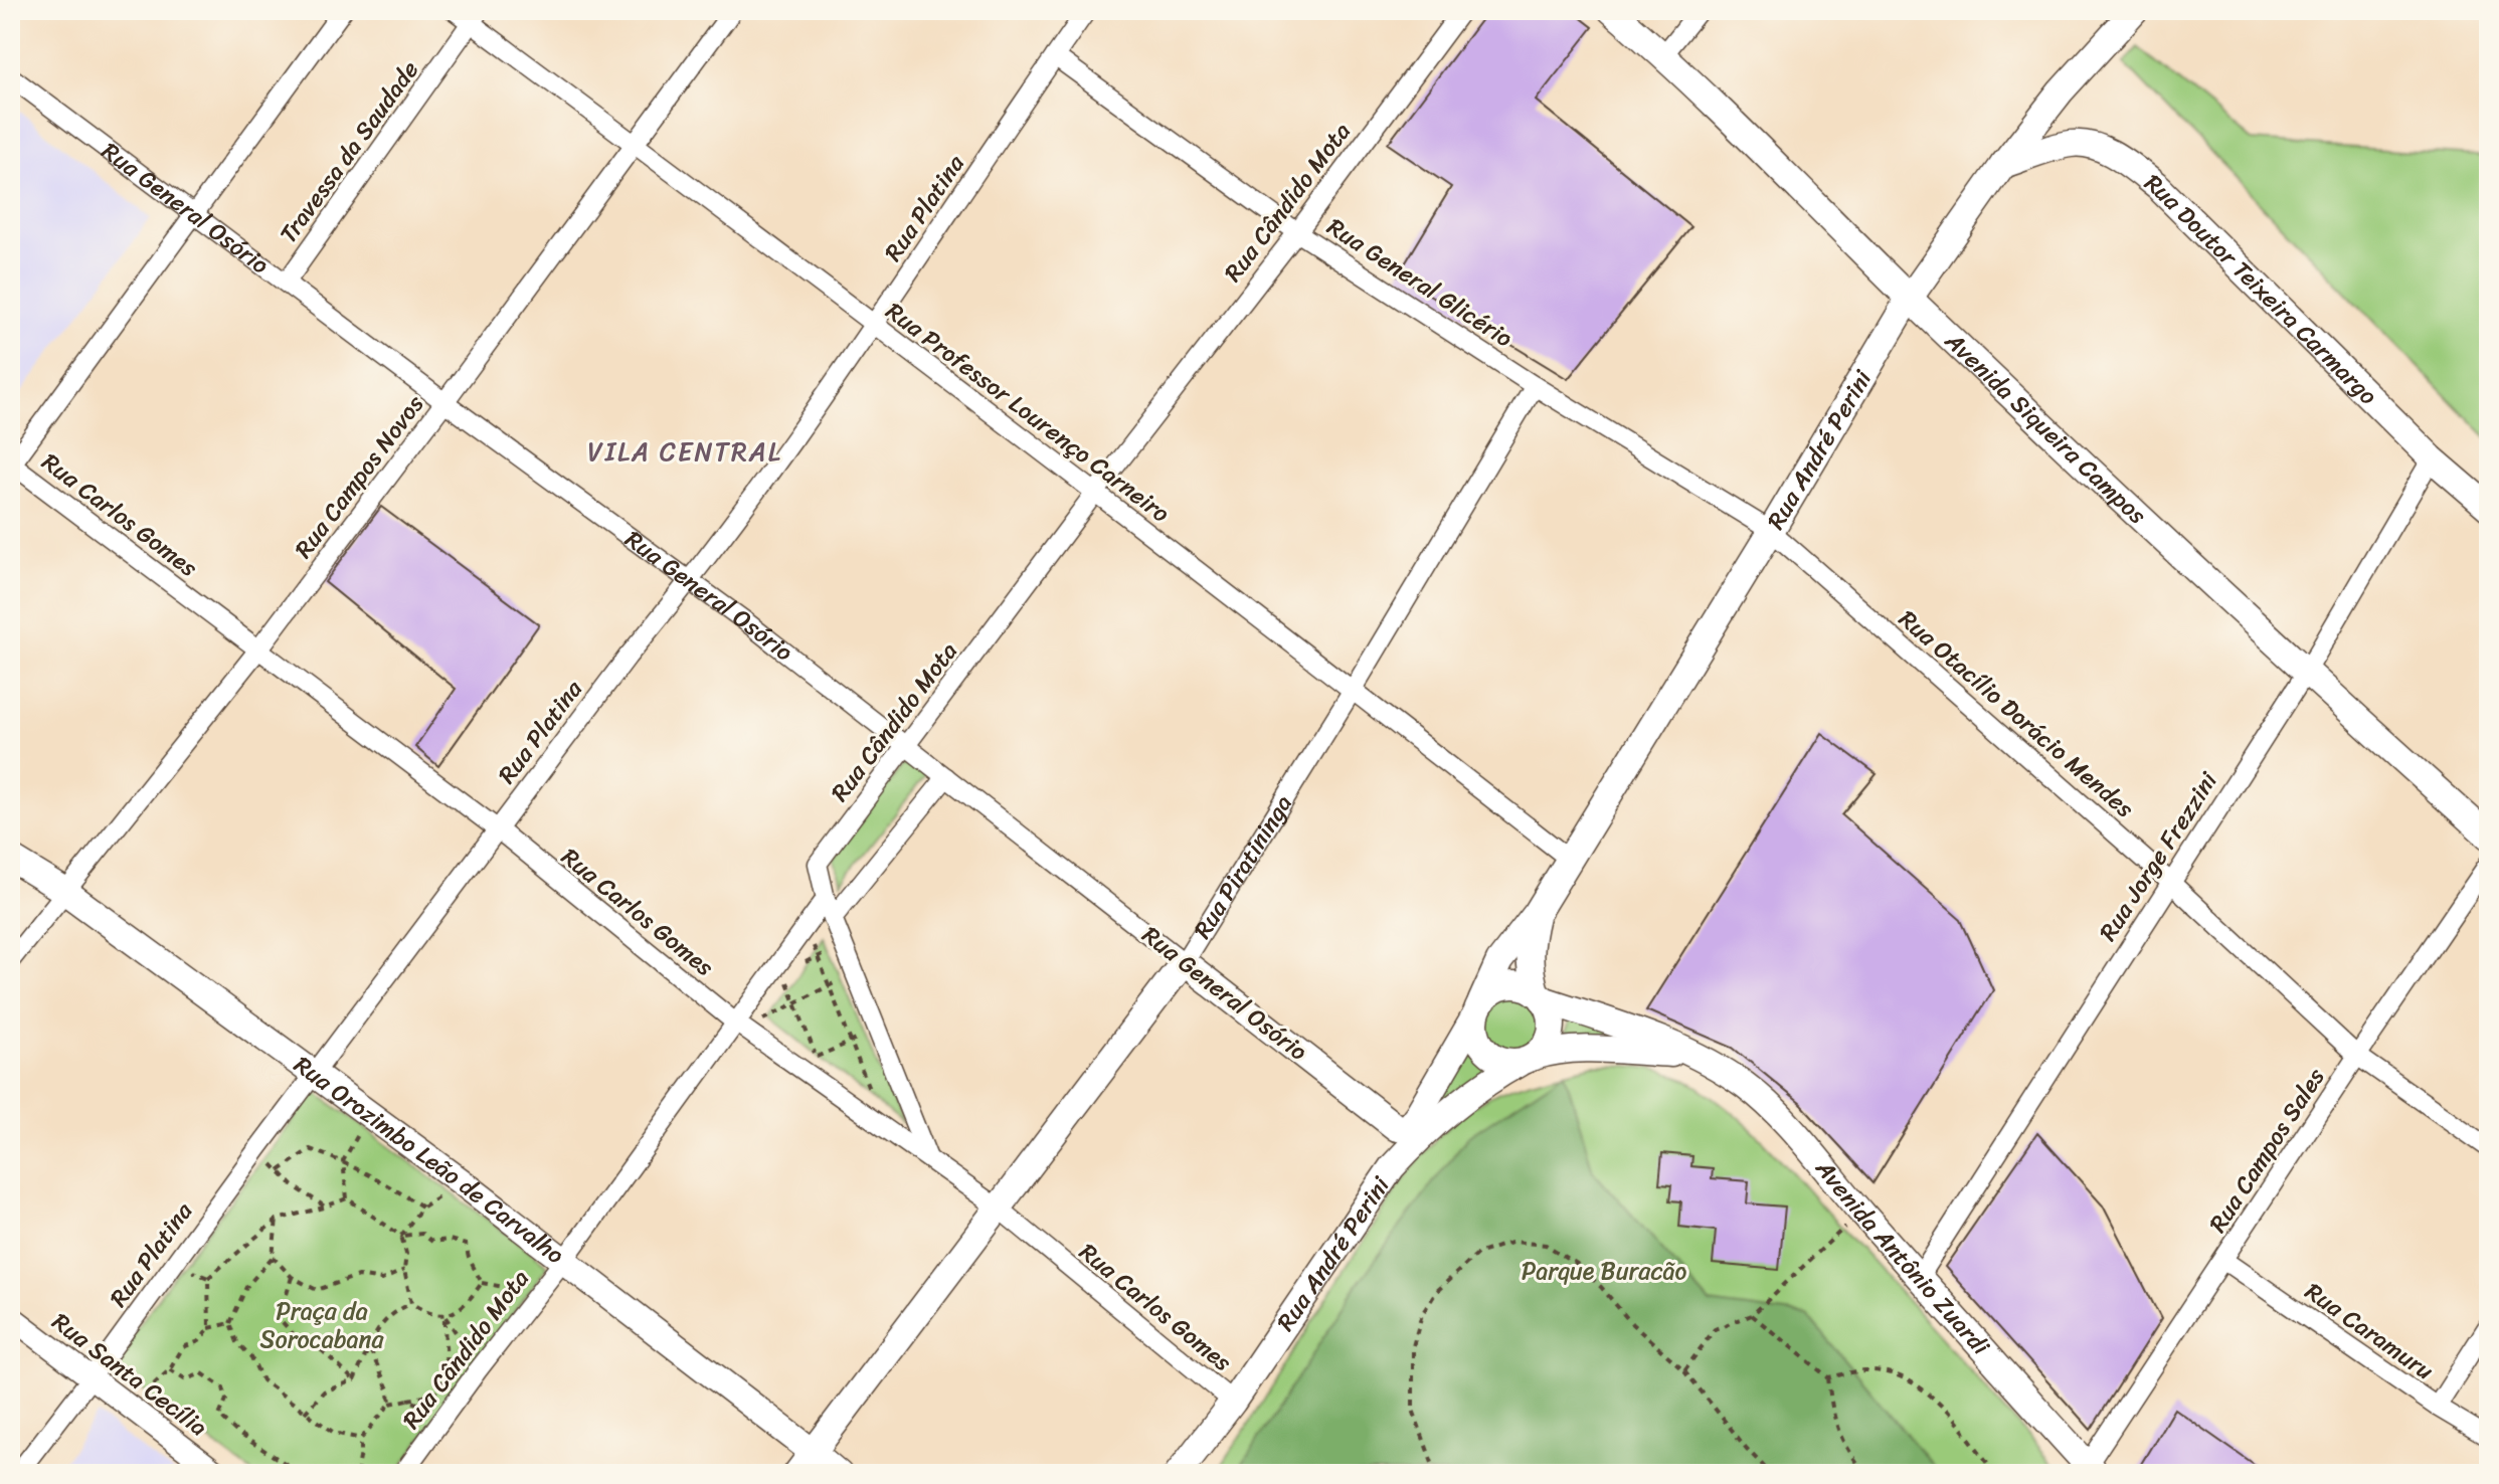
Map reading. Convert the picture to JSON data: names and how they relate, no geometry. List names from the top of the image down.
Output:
{
  "streets": {
    "main road": [
      "Rua General Osório",
      "Rua Doutor Teixeira Carmargo",
      "Avenida Siqueira Campos",
      "Rua André Perini",
      "Rua Piratininga",
      "Rua Orozimbo Leão de Carvalho",
      "Avenida Antônio Zuardi"
    ],
    "street": [
      "Travessa da Saudade",
      "Rua Cândido Mota",
      "Rua Platina",
      "Rua General Glicério",
      "Rua Professor Lourenço Carneiro",
      "Rua Campos Novos",
      "Rua Carlos Gomes",
      "Rua Otacílio Dorácio Mendes",
      "Rua Jorge Frezzini",
      "Rua Campos Sales",
      "Rua Caramuru",
      "Rua Santa Cecília"
    ]
  },
  "crossings": [
    ["Travessa da Saudade", "Rua General Osório"],
    ["Travessa da Saudade", "Rua Professor Lourenço Carneiro"],
    ["Rua Cândido Mota", "Rua General Osório"],
    ["Rua Cândido Mota", "Rua General Glicério"],
    ["Rua Cândido Mota", "Rua Professor Lourenço Carneiro"],
    ["Rua Cândido Mota", "Rua Carlos Gomes"],
    ["Rua Cândido Mota", "Rua Orozimbo Leão de Carvalho"],
    ["Rua General Osório", "Rua Platina"],
    ["Rua General Osório", "Rua André Perini"],
    ["Rua General Osório", "Rua Campos Novos"],
    ["Rua General Osório", "Rua Piratininga"],
    ["Rua Platina", "Rua General Glicério"],
    ["Rua Platina", "Rua Professor Lourenço Carneiro"],
    ["Rua Platina", "Rua Carlos Gomes"],
    ["Rua Platina", "Rua Orozimbo Leão de Carvalho"],
    ["Rua Platina", "Rua Santa Cecília"],
    ["Rua General Glicério", "Rua André Perini"],
    ["Rua General Glicério", "Rua Otacílio Dorácio Mendes"],
    ["Rua General Glicério", "Rua Piratininga"],
    ["Rua Doutor Teixeira Carmargo", "Rua André Perini"],
    ["Rua Doutor Teixeira Carmargo", "Rua Jorge Frezzini"],
    ["Rua Professor Lourenço Carneiro", "Rua André Perini"],
    ["Rua Professor Lourenço Carneiro", "Rua Campos Novos"],
    ["Rua Professor Lourenço Carneiro", "Rua Piratininga"],
    ["Avenida Siqueira Campos", "Rua André Perini"],
    ["Avenida Siqueira Campos", "Rua Jorge Frezzini"],
    ["Rua André Perini", "Rua Carlos Gomes"],
    ["Rua André Perini", "Rua Otacílio Dorácio Mendes"],
    ["Rua André Perini", "Avenida Antônio Zuardi"],
    ["Rua Campos Novos", "Rua Carlos Gomes"],
    ["Rua Campos Novos", "Rua Orozimbo Leão de Carvalho"],
    ["Rua Carlos Gomes", "Rua Piratininga"],
    ["Rua Otacílio Dorácio Mendes", "Rua Jorge Frezzini"],
    ["Rua Otacílio Dorácio Mendes", "Rua Campos Sales"],
    ["Rua Jorge Frezzini", "Avenida Antônio Zuardi"],
    ["Rua Piratininga", "Rua Orozimbo Leão de Carvalho"],
    ["Rua Campos Sales", "Avenida Antônio Zuardi"],
    ["Rua Campos Sales", "Rua Caramuru"]
  ],
  "districts": ["VILA CENTRAL"],
  "parks": ["Parque Buracão", "Praça da Sorocabana"]
}
